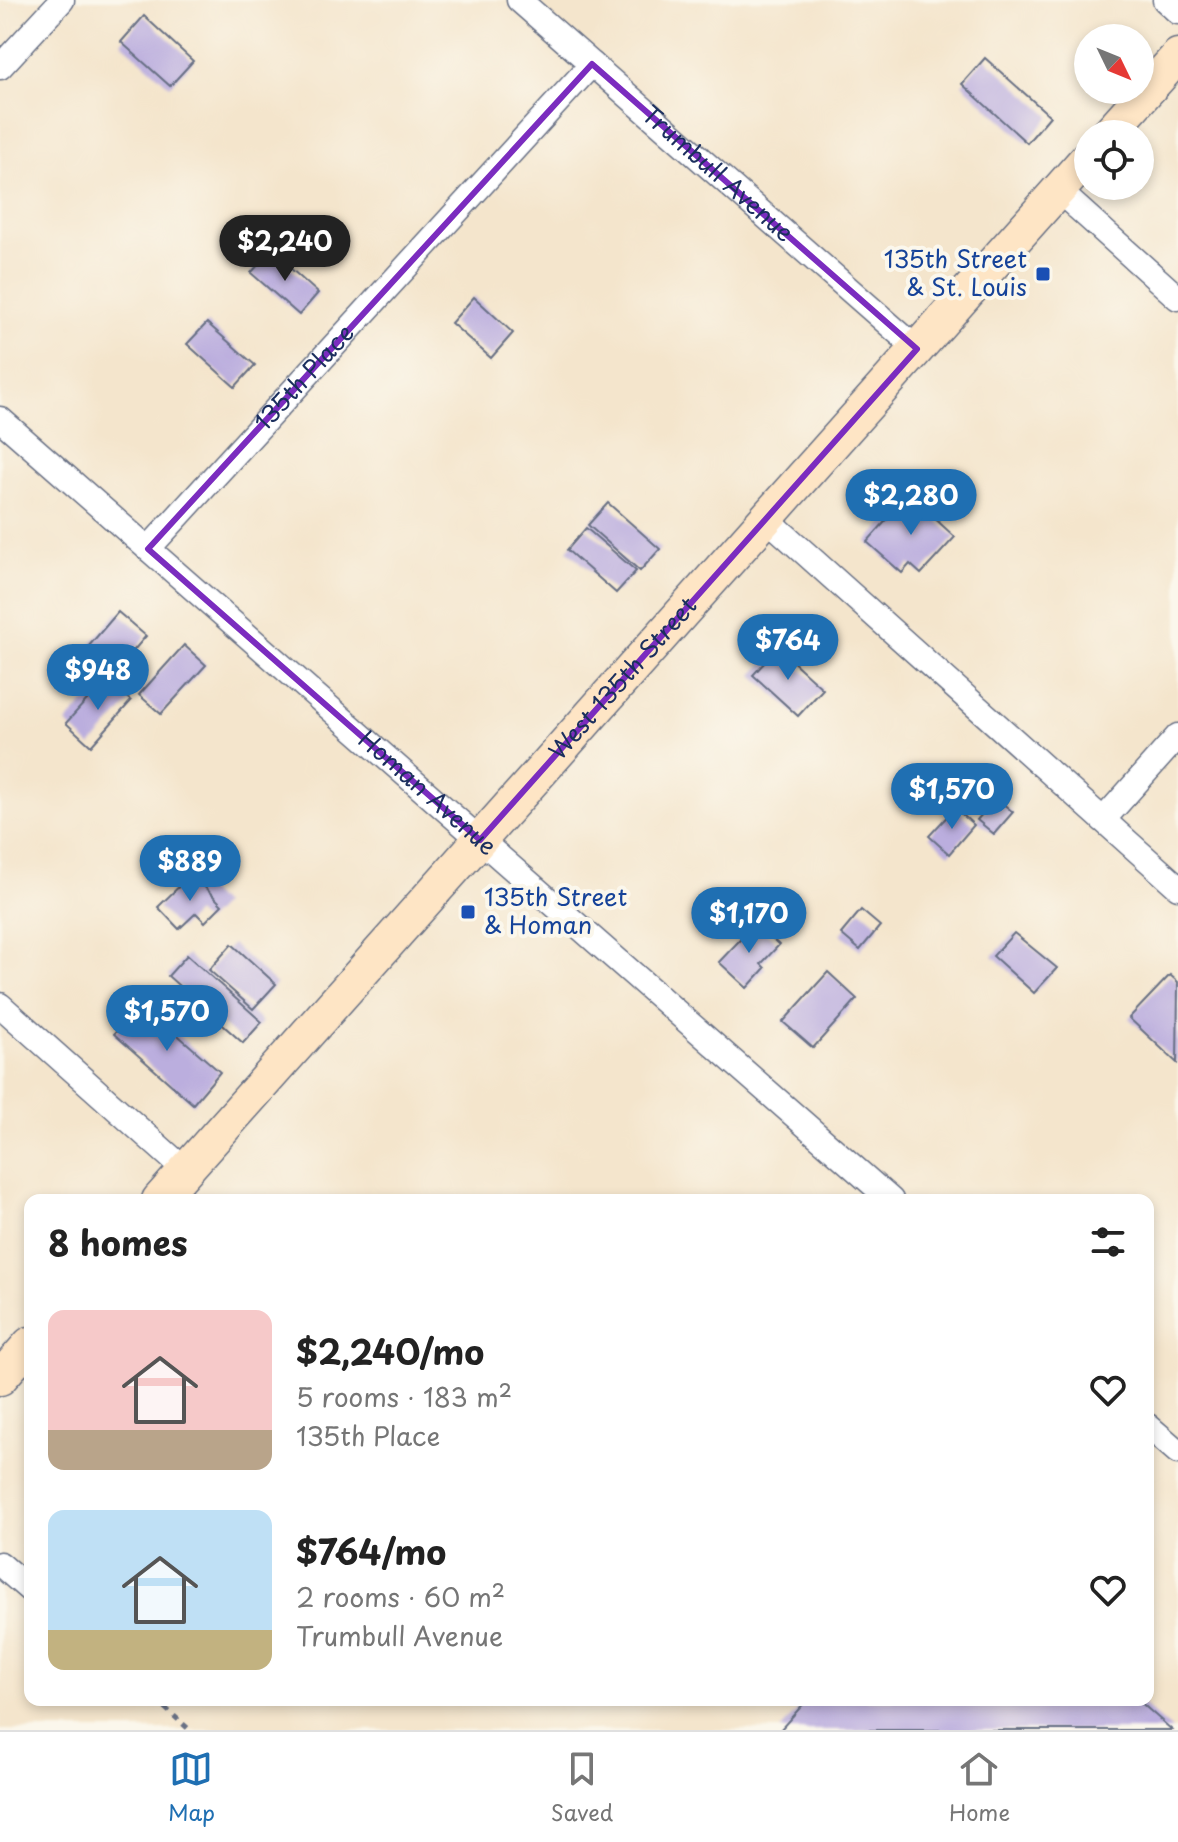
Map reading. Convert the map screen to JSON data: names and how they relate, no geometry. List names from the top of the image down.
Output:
{
  "streets": {
    "street": [
      "Trumbull Avenue",
      "135th Place",
      "West 135th Street",
      "Homan Avenue"
    ]
  },
  "crossings": [
    ["Trumbull Avenue", "135th Place"],
    ["Trumbull Avenue", "West 135th Street"],
    ["135th Place", "Homan Avenue"],
    ["West 135th Street", "Homan Avenue"]
  ],
  "places": {
    "transit": ["135th Street & St. Louis", "135th Street & Homan"]
  },
  "north": "bottom right",
  "page": {
    "price": [
      "$2,240",
      "$2,280",
      "$764",
      "$948",
      "$1,570",
      "$889",
      "$1,170",
      "$1,570"
    ],
    "heading": "8 homes",
    "list": [
      {
        "name": "$2,240/mo",
        "note": "5 rooms · 183 m² · 135th Place"
      },
      {
        "name": "$764/mo",
        "note": "2 rooms · 60 m² · Trumbull Avenue"
      }
    ],
    "tabs": ["Map", "Saved", "Home"]
  }
}
